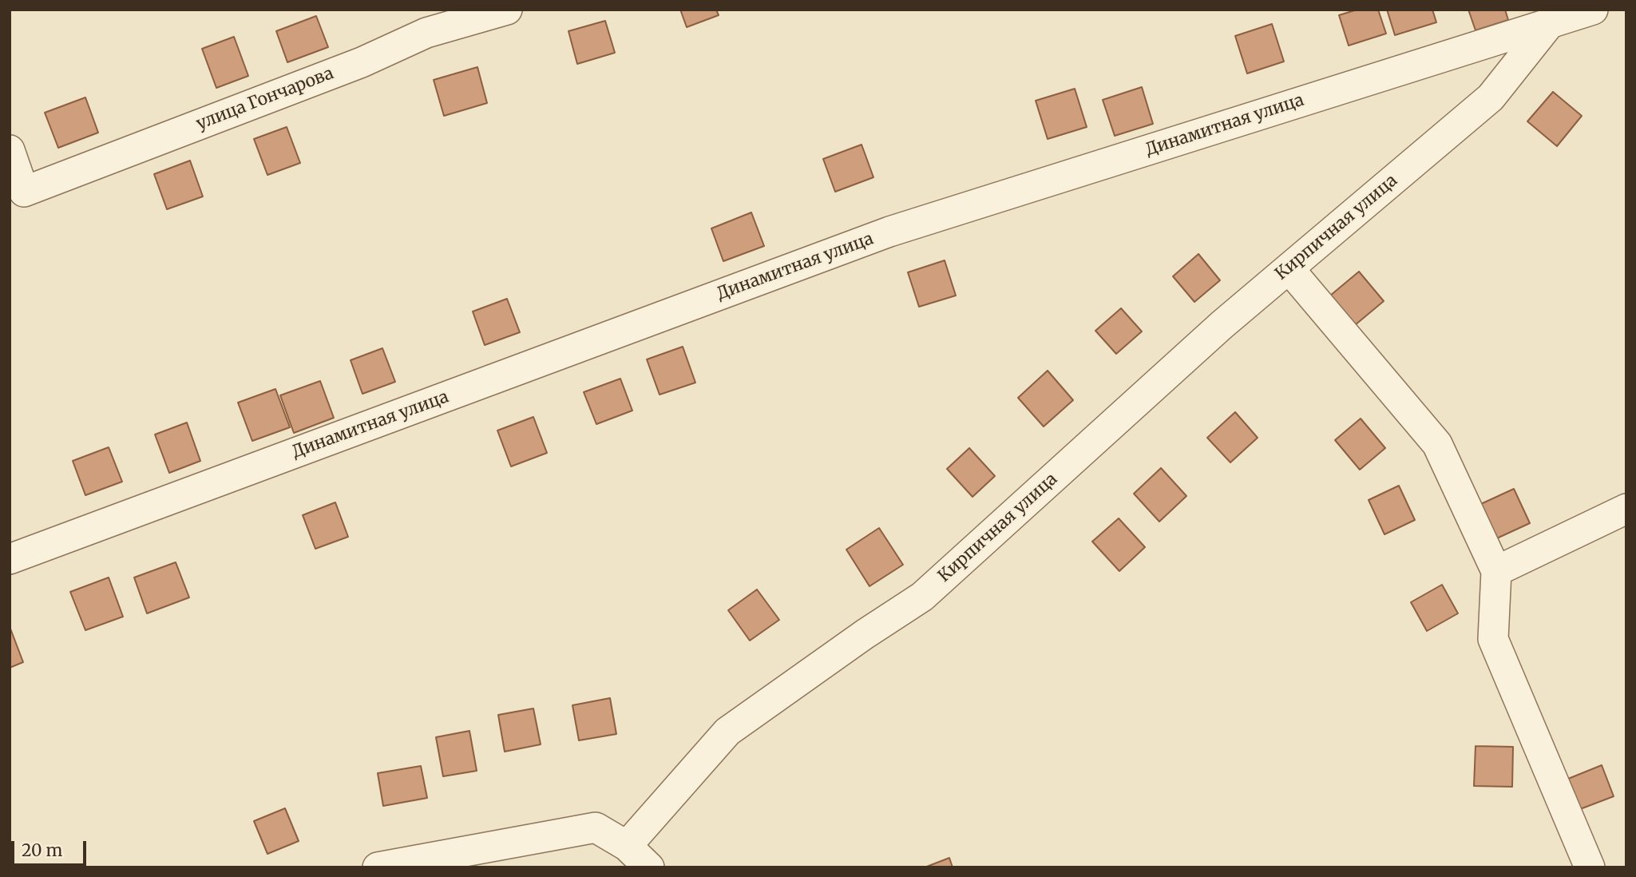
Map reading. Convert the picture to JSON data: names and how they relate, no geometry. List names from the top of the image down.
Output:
{
  "streets": {
    "street": ["улица Гончарова", "Динамитная улица", "Кирпичная улица"]
  },
  "crossings": [
    ["Динамитная улица", "Кирпичная улица"]
  ],
  "scale_bar": "20 m"
}
